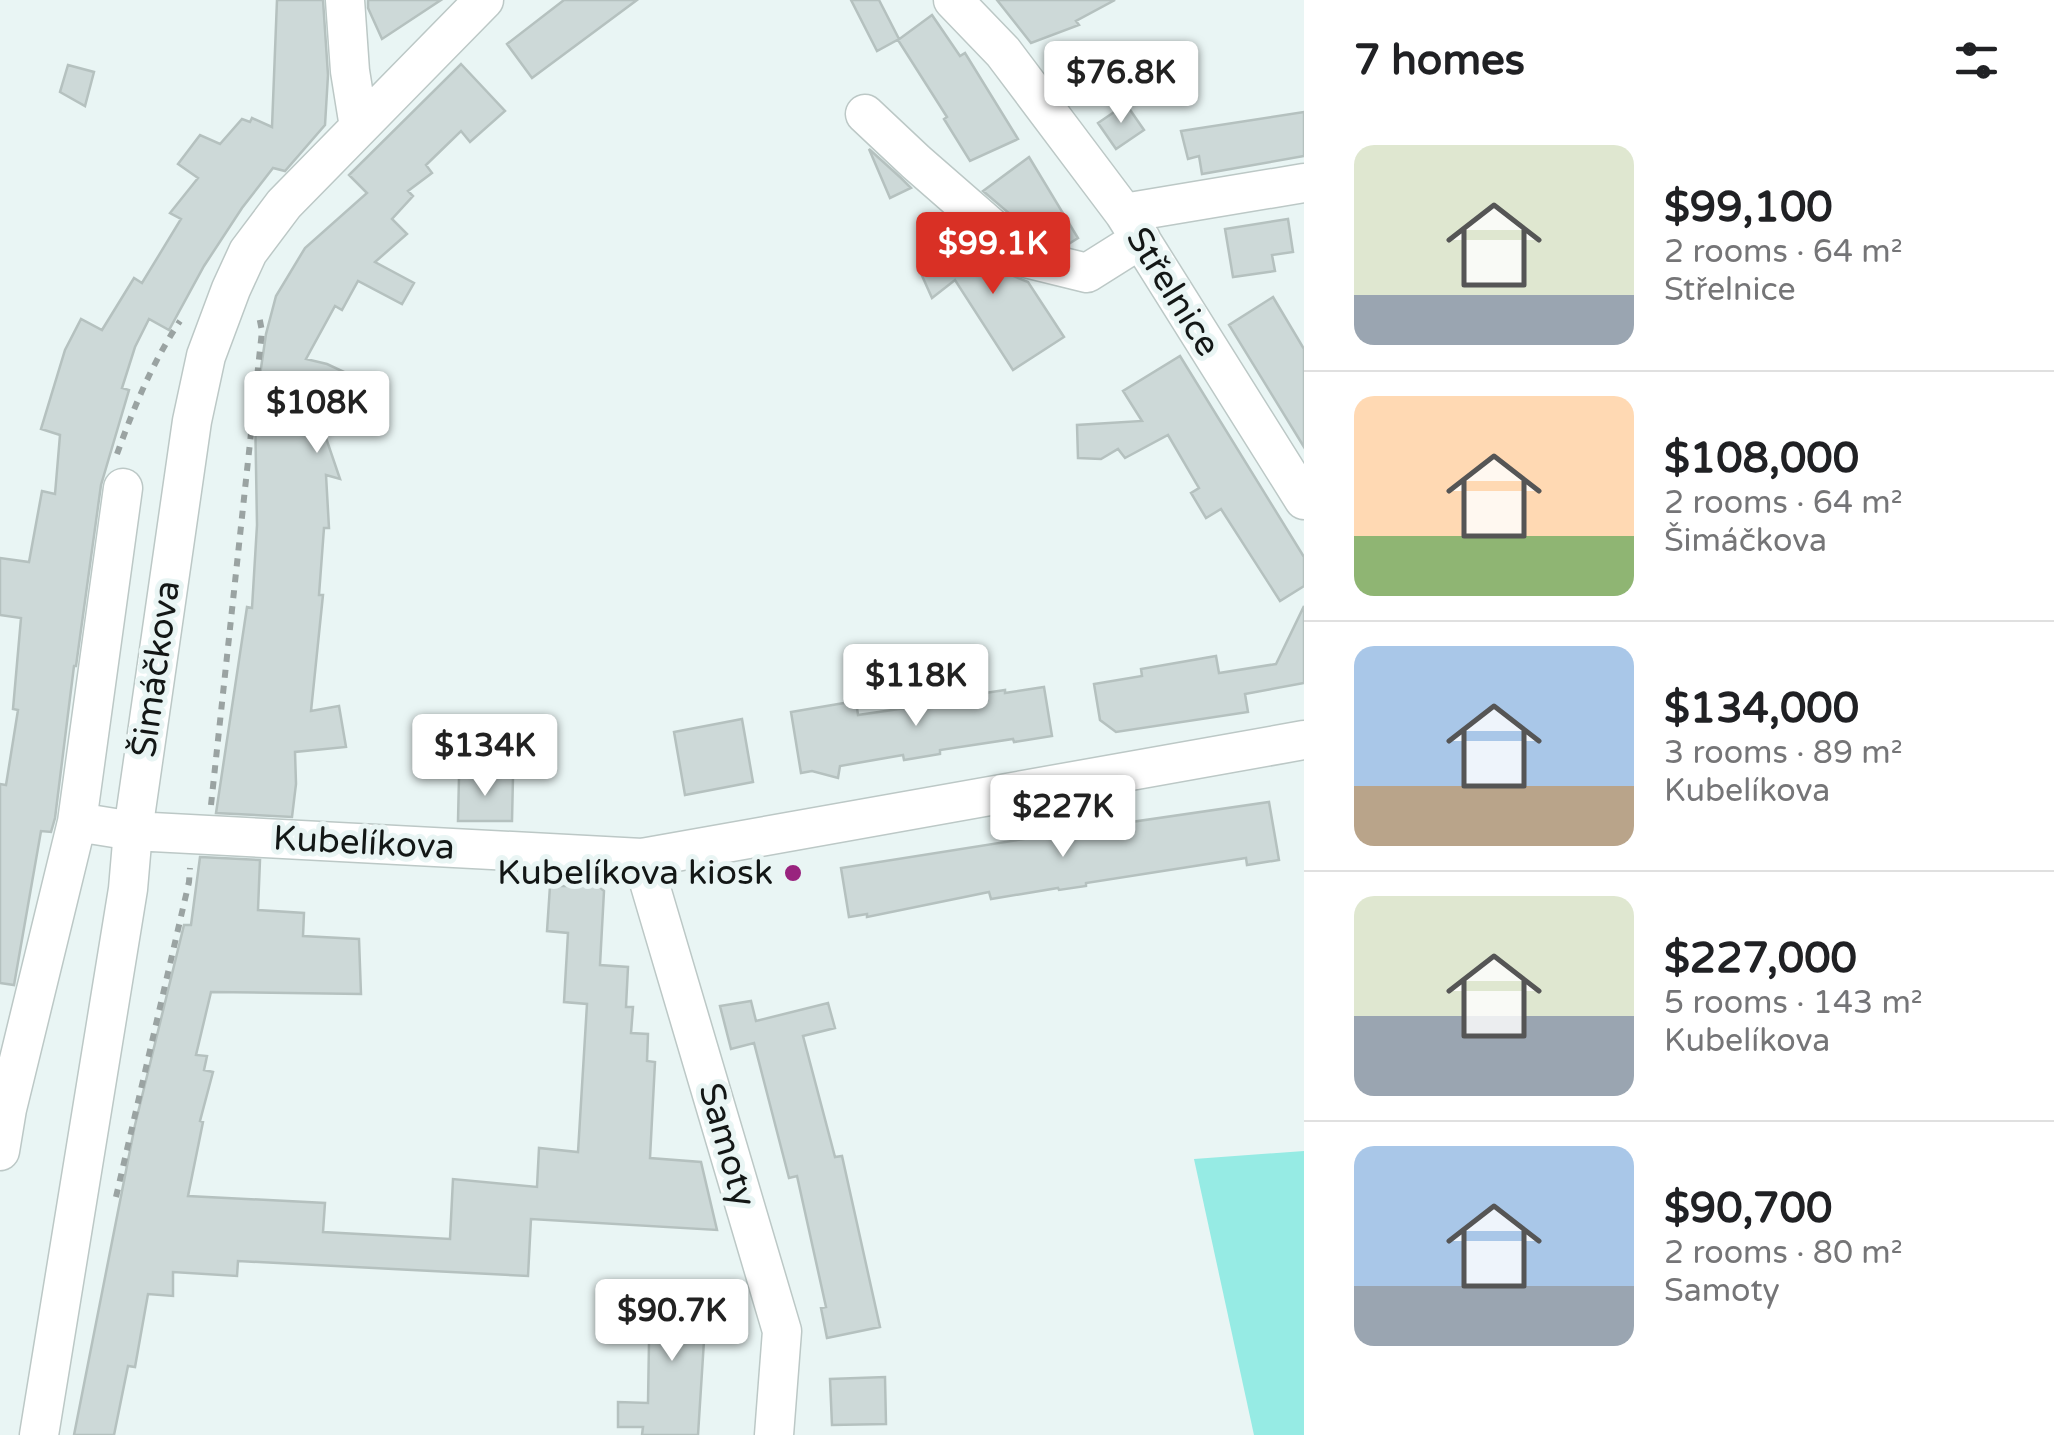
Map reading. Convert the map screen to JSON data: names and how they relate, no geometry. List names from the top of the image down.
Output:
{
  "streets": {
    "street": [
      "Střelnice",
      "Šimáčkova",
      "Kubelíkova",
      "Samoty"
    ]
  },
  "crossings": [
    ["Šimáčkova", "Kubelíkova"],
    ["Kubelíkova", "Samoty"]
  ],
  "places": ["Kubelíkova kiosk"],
  "page": {
    "heading": "7 homes",
    "price": [
      "$76.8K",
      "$99.1K",
      "$108K",
      "$118K",
      "$134K",
      "$227K",
      "$90.7K"
    ],
    "list": [
      {
        "name": "$99,100",
        "note": "2 rooms · 64 m² · Střelnice"
      },
      {
        "name": "$108,000",
        "note": "2 rooms · 64 m² · Šimáčkova"
      },
      {
        "name": "$134,000",
        "note": "3 rooms · 89 m² · Kubelíkova"
      },
      {
        "name": "$227,000",
        "note": "5 rooms · 143 m² · Kubelíkova"
      },
      {
        "name": "$90,700",
        "note": "2 rooms · 80 m² · Samoty"
      }
    ]
  }
}
